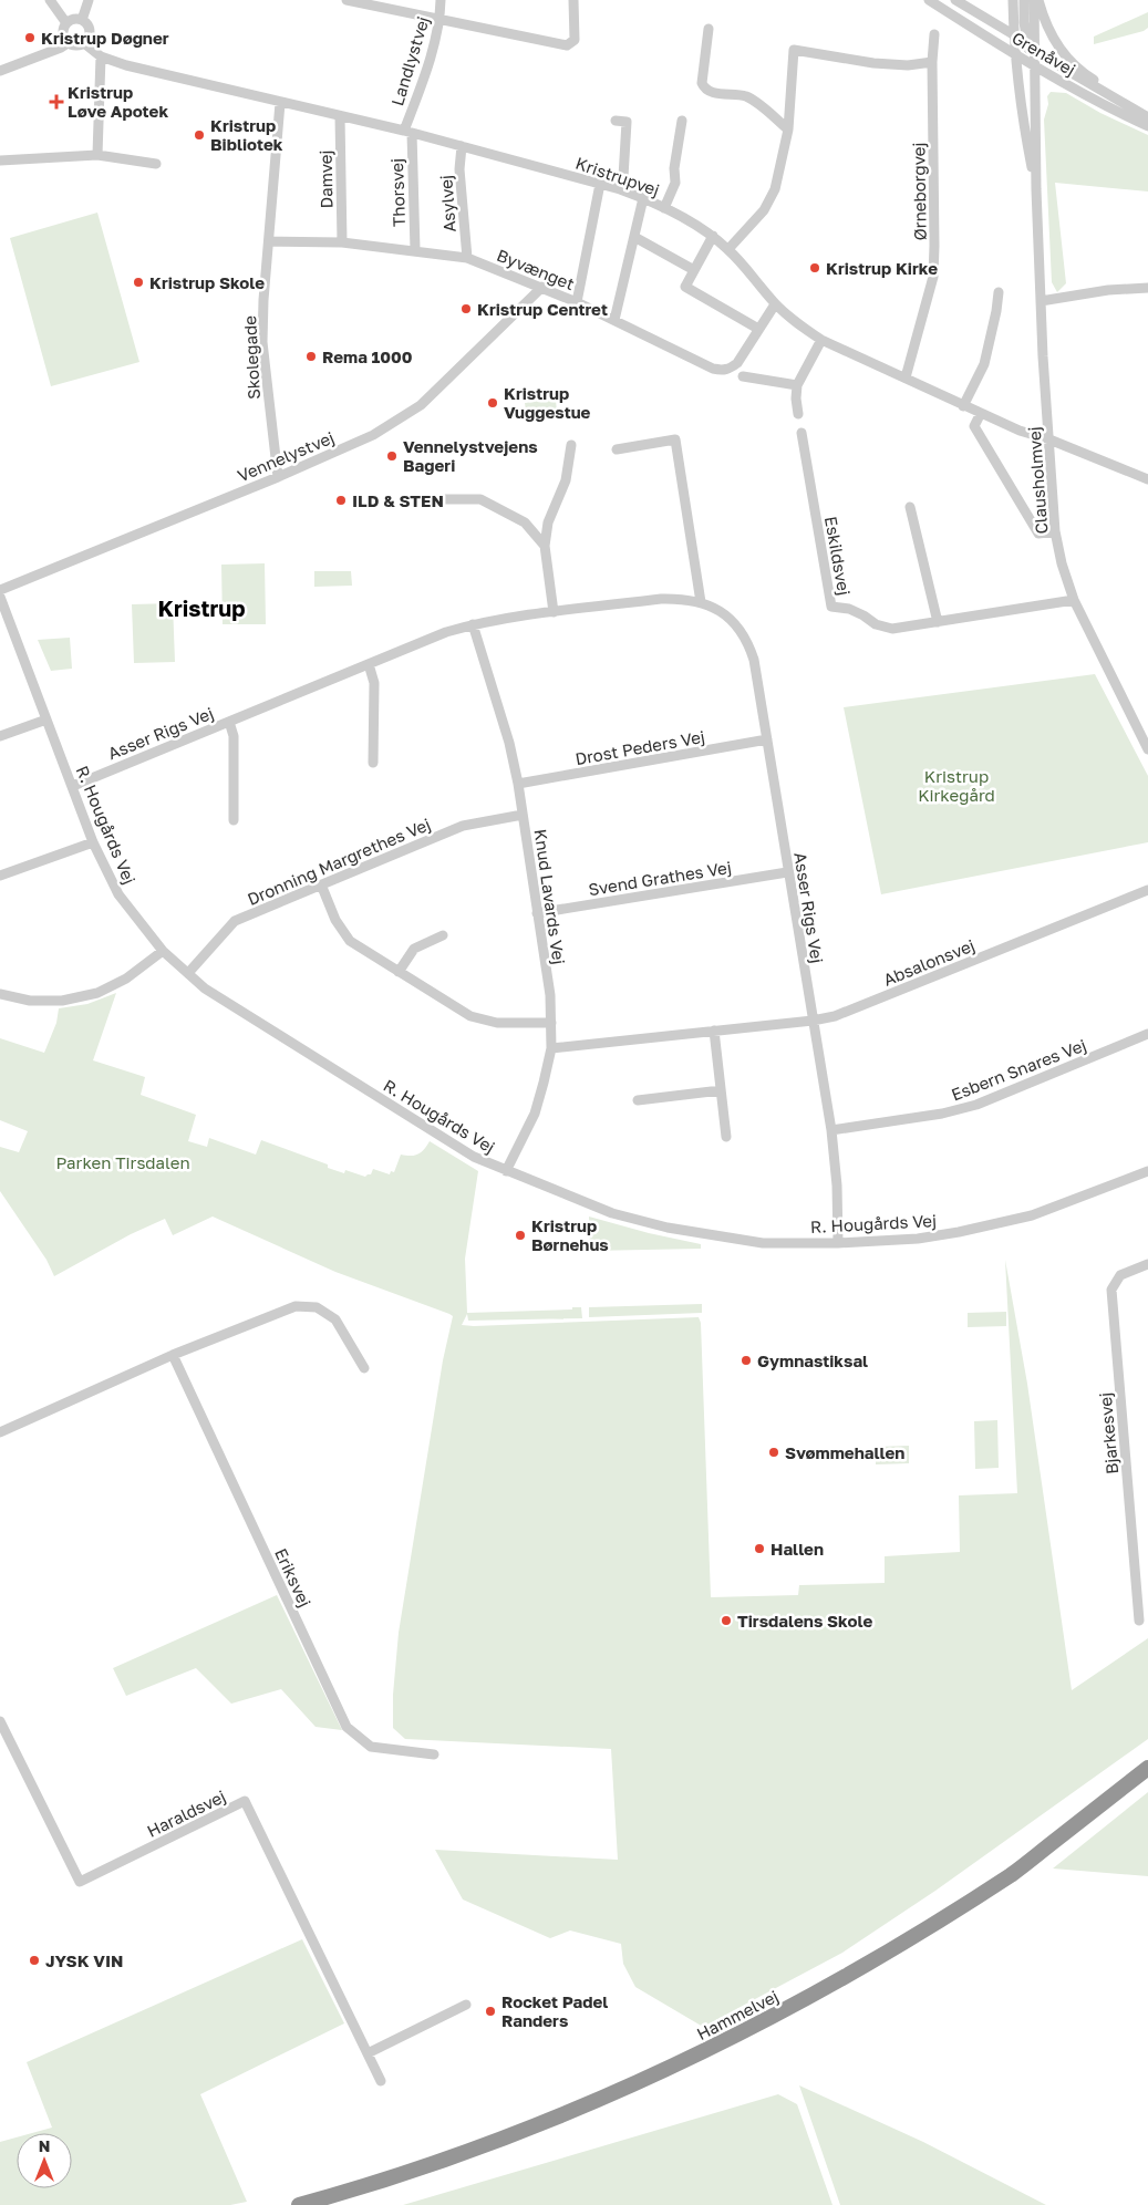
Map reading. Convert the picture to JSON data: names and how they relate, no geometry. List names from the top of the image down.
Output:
{
  "streets": {
    "highway": ["Hammelvej"],
    "street": [
      "Grenåvej",
      "Landlystvej",
      "Kristrupvej",
      "Damvej",
      "Ørneborgvej",
      "Thorsvej",
      "Asylvej",
      "Byvænget",
      "Skolegade",
      "Vennelystvej",
      "Clausholmvej",
      "Eskildsvej",
      "Asser Rigs Vej",
      "Drost Peders Vej",
      "R. Hougårds Vej",
      "Dronning Margrethes Vej",
      "Svend Grathes Vej",
      "Knud Lavards Vej",
      "Absalonsvej",
      "Esbern Snares Vej",
      "Bjarkesvej",
      "Eriksvej",
      "Haraldsvej"
    ]
  },
  "crossings": [
    ["Grenåvej", "Clausholmvej"],
    ["Landlystvej", "Kristrupvej"],
    ["Landlystvej", "Thorsvej"],
    ["Kristrupvej", "Damvej"],
    ["Kristrupvej", "Ørneborgvej"],
    ["Kristrupvej", "Thorsvej"],
    ["Kristrupvej", "Asylvej"],
    ["Kristrupvej", "Byvænget"],
    ["Kristrupvej", "Skolegade"],
    ["Kristrupvej", "Clausholmvej"],
    ["Damvej", "Byvænget"],
    ["Thorsvej", "Byvænget"],
    ["Asylvej", "Byvænget"],
    ["Byvænget", "Skolegade"],
    ["Byvænget", "Vennelystvej"],
    ["Skolegade", "Vennelystvej"],
    ["Clausholmvej", "Eskildsvej"],
    ["Asser Rigs Vej", "Drost Peders Vej"],
    ["Asser Rigs Vej", "R. Hougårds Vej"],
    ["Asser Rigs Vej", "Svend Grathes Vej"],
    ["Asser Rigs Vej", "Knud Lavards Vej"],
    ["Asser Rigs Vej", "Absalonsvej"],
    ["Asser Rigs Vej", "Esbern Snares Vej"],
    ["Drost Peders Vej", "Knud Lavards Vej"],
    ["R. Hougårds Vej", "Dronning Margrethes Vej"],
    ["R. Hougårds Vej", "Knud Lavards Vej"],
    ["Dronning Margrethes Vej", "Knud Lavards Vej"],
    ["Svend Grathes Vej", "Knud Lavards Vej"],
    ["Knud Lavards Vej", "Absalonsvej"]
  ],
  "districts": ["Kristrup"],
  "parks": ["Kristrup Kirkegård", "Parken Tirsdalen"],
  "places": {
    "other": [
      "Kristrup Døgner",
      "Kristrup Bibliotek",
      "Kristrup Kirke",
      "Kristrup Skole",
      "Kristrup Centret",
      "Rema 1000",
      "Kristrup Vuggestue",
      "Vennelystvejens Bageri",
      "ILD & STEN",
      "Kristrup Børnehus",
      "Gymnastiksal",
      "Svømmehallen",
      "Hallen",
      "Tirsdalens Skole",
      "JYSK VIN",
      "Rocket Padel Randers"
    ],
    "health": ["Kristrup Løve Apotek"]
  },
  "north": "top"
}
